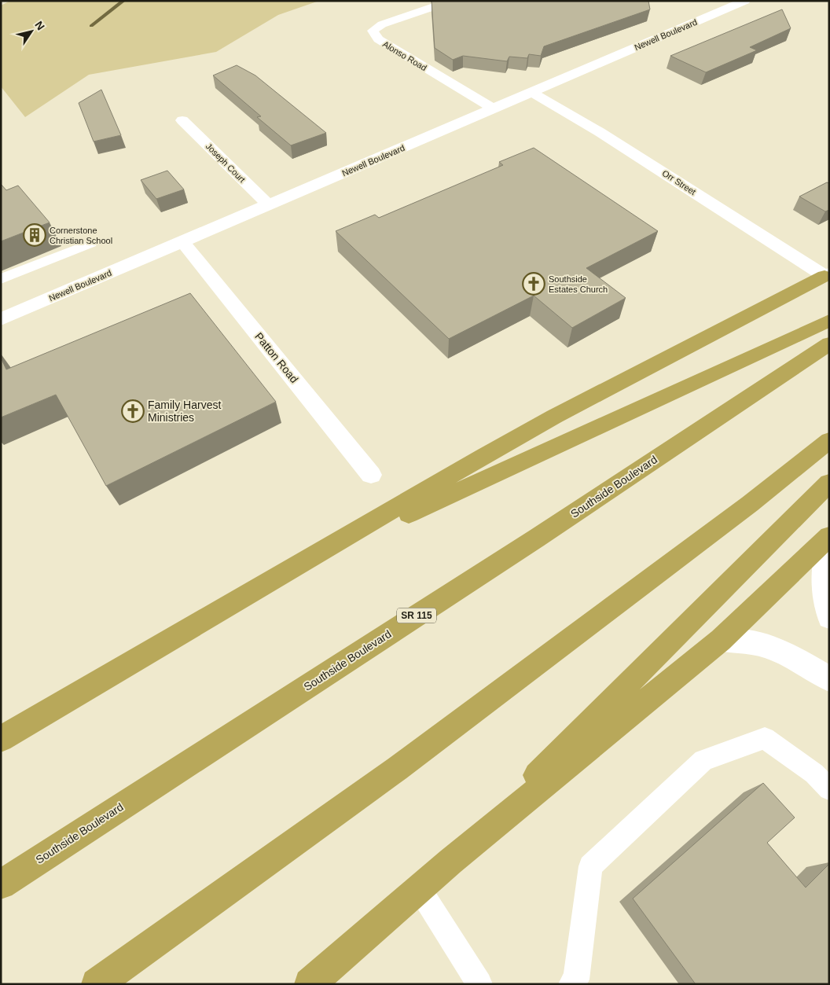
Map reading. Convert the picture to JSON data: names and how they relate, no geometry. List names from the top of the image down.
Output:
{
  "streets": {
    "highway": ["Southside Boulevard", "SR 115"],
    "street": [
      "Newell Boulevard",
      "Alonso Road",
      "Joseph Court",
      "Orr Street",
      "Patton Road"
    ]
  },
  "crossings": [
    ["Newell Boulevard", "Alonso Road"],
    ["Newell Boulevard", "Joseph Court"],
    ["Newell Boulevard", "Orr Street"],
    ["Newell Boulevard", "Patton Road"]
  ],
  "places": {
    "building": ["Cornerstone Christian School"],
    "church": ["Southside Estates Church", "Family Harvest Ministries"]
  },
  "north": "top right"
}
